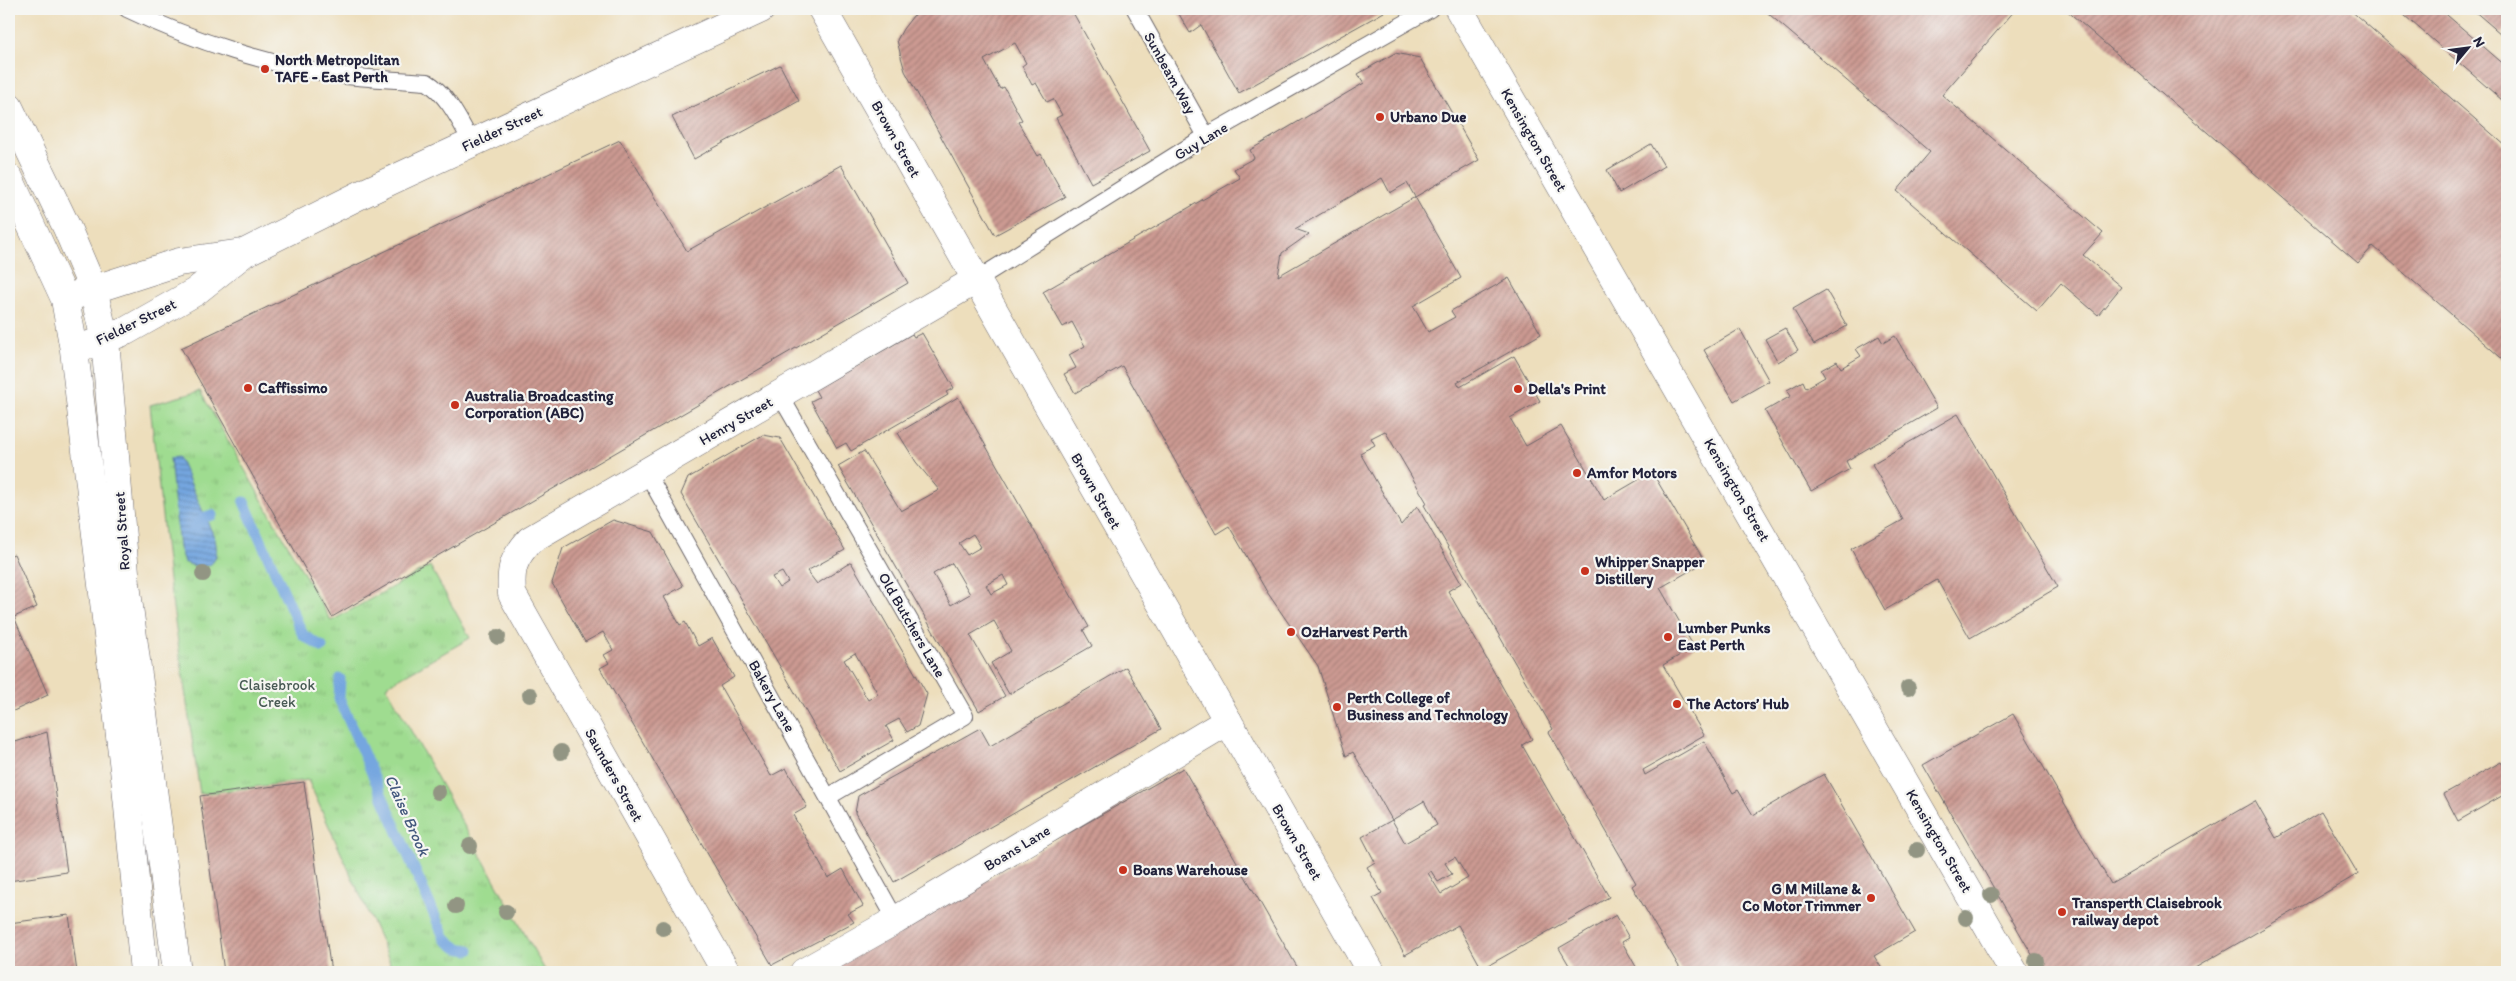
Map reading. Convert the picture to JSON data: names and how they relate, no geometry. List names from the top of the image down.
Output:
{
  "streets": {
    "street": [
      "Fielder Street",
      "Brown Street",
      "Kensington Street",
      "Henry Street",
      "Royal Street",
      "Saunders Street",
      "Boans Lane"
    ],
    "lane": [
      "Sunbeam Way",
      "Guy Lane",
      "Old Butchers Lane",
      "Bakery Lane"
    ]
  },
  "crossings": [
    ["Sunbeam Way", "Guy Lane"],
    ["Fielder Street", "Royal Street"],
    ["Brown Street", "Guy Lane"],
    ["Brown Street", "Henry Street"],
    ["Brown Street", "Boans Lane"],
    ["Guy Lane", "Henry Street"],
    ["Henry Street", "Old Butchers Lane"],
    ["Henry Street", "Bakery Lane"],
    ["Henry Street", "Saunders Street"],
    ["Old Butchers Lane", "Bakery Lane"],
    ["Bakery Lane", "Boans Lane"]
  ],
  "water": ["Claise Brook"],
  "parks": ["Claisebrook Creek"],
  "places": [
    "North Metropolitan TAFE - East Perth",
    "Urbano Due",
    "Caffissimo",
    "Della's Print",
    "Australia Broadcasting Corporation (ABC)",
    "Amfor Motors",
    "Whipper Snapper Distillery",
    "OzHarvest Perth",
    "Lumber Punks East Perth",
    "The Actors’ Hub",
    "Perth College of Business and Technology",
    "Boans Warehouse",
    "G M Millane & Co Motor Trimmer",
    "Transperth Claisebrook railway depot"
  ],
  "north": "top right"
}
